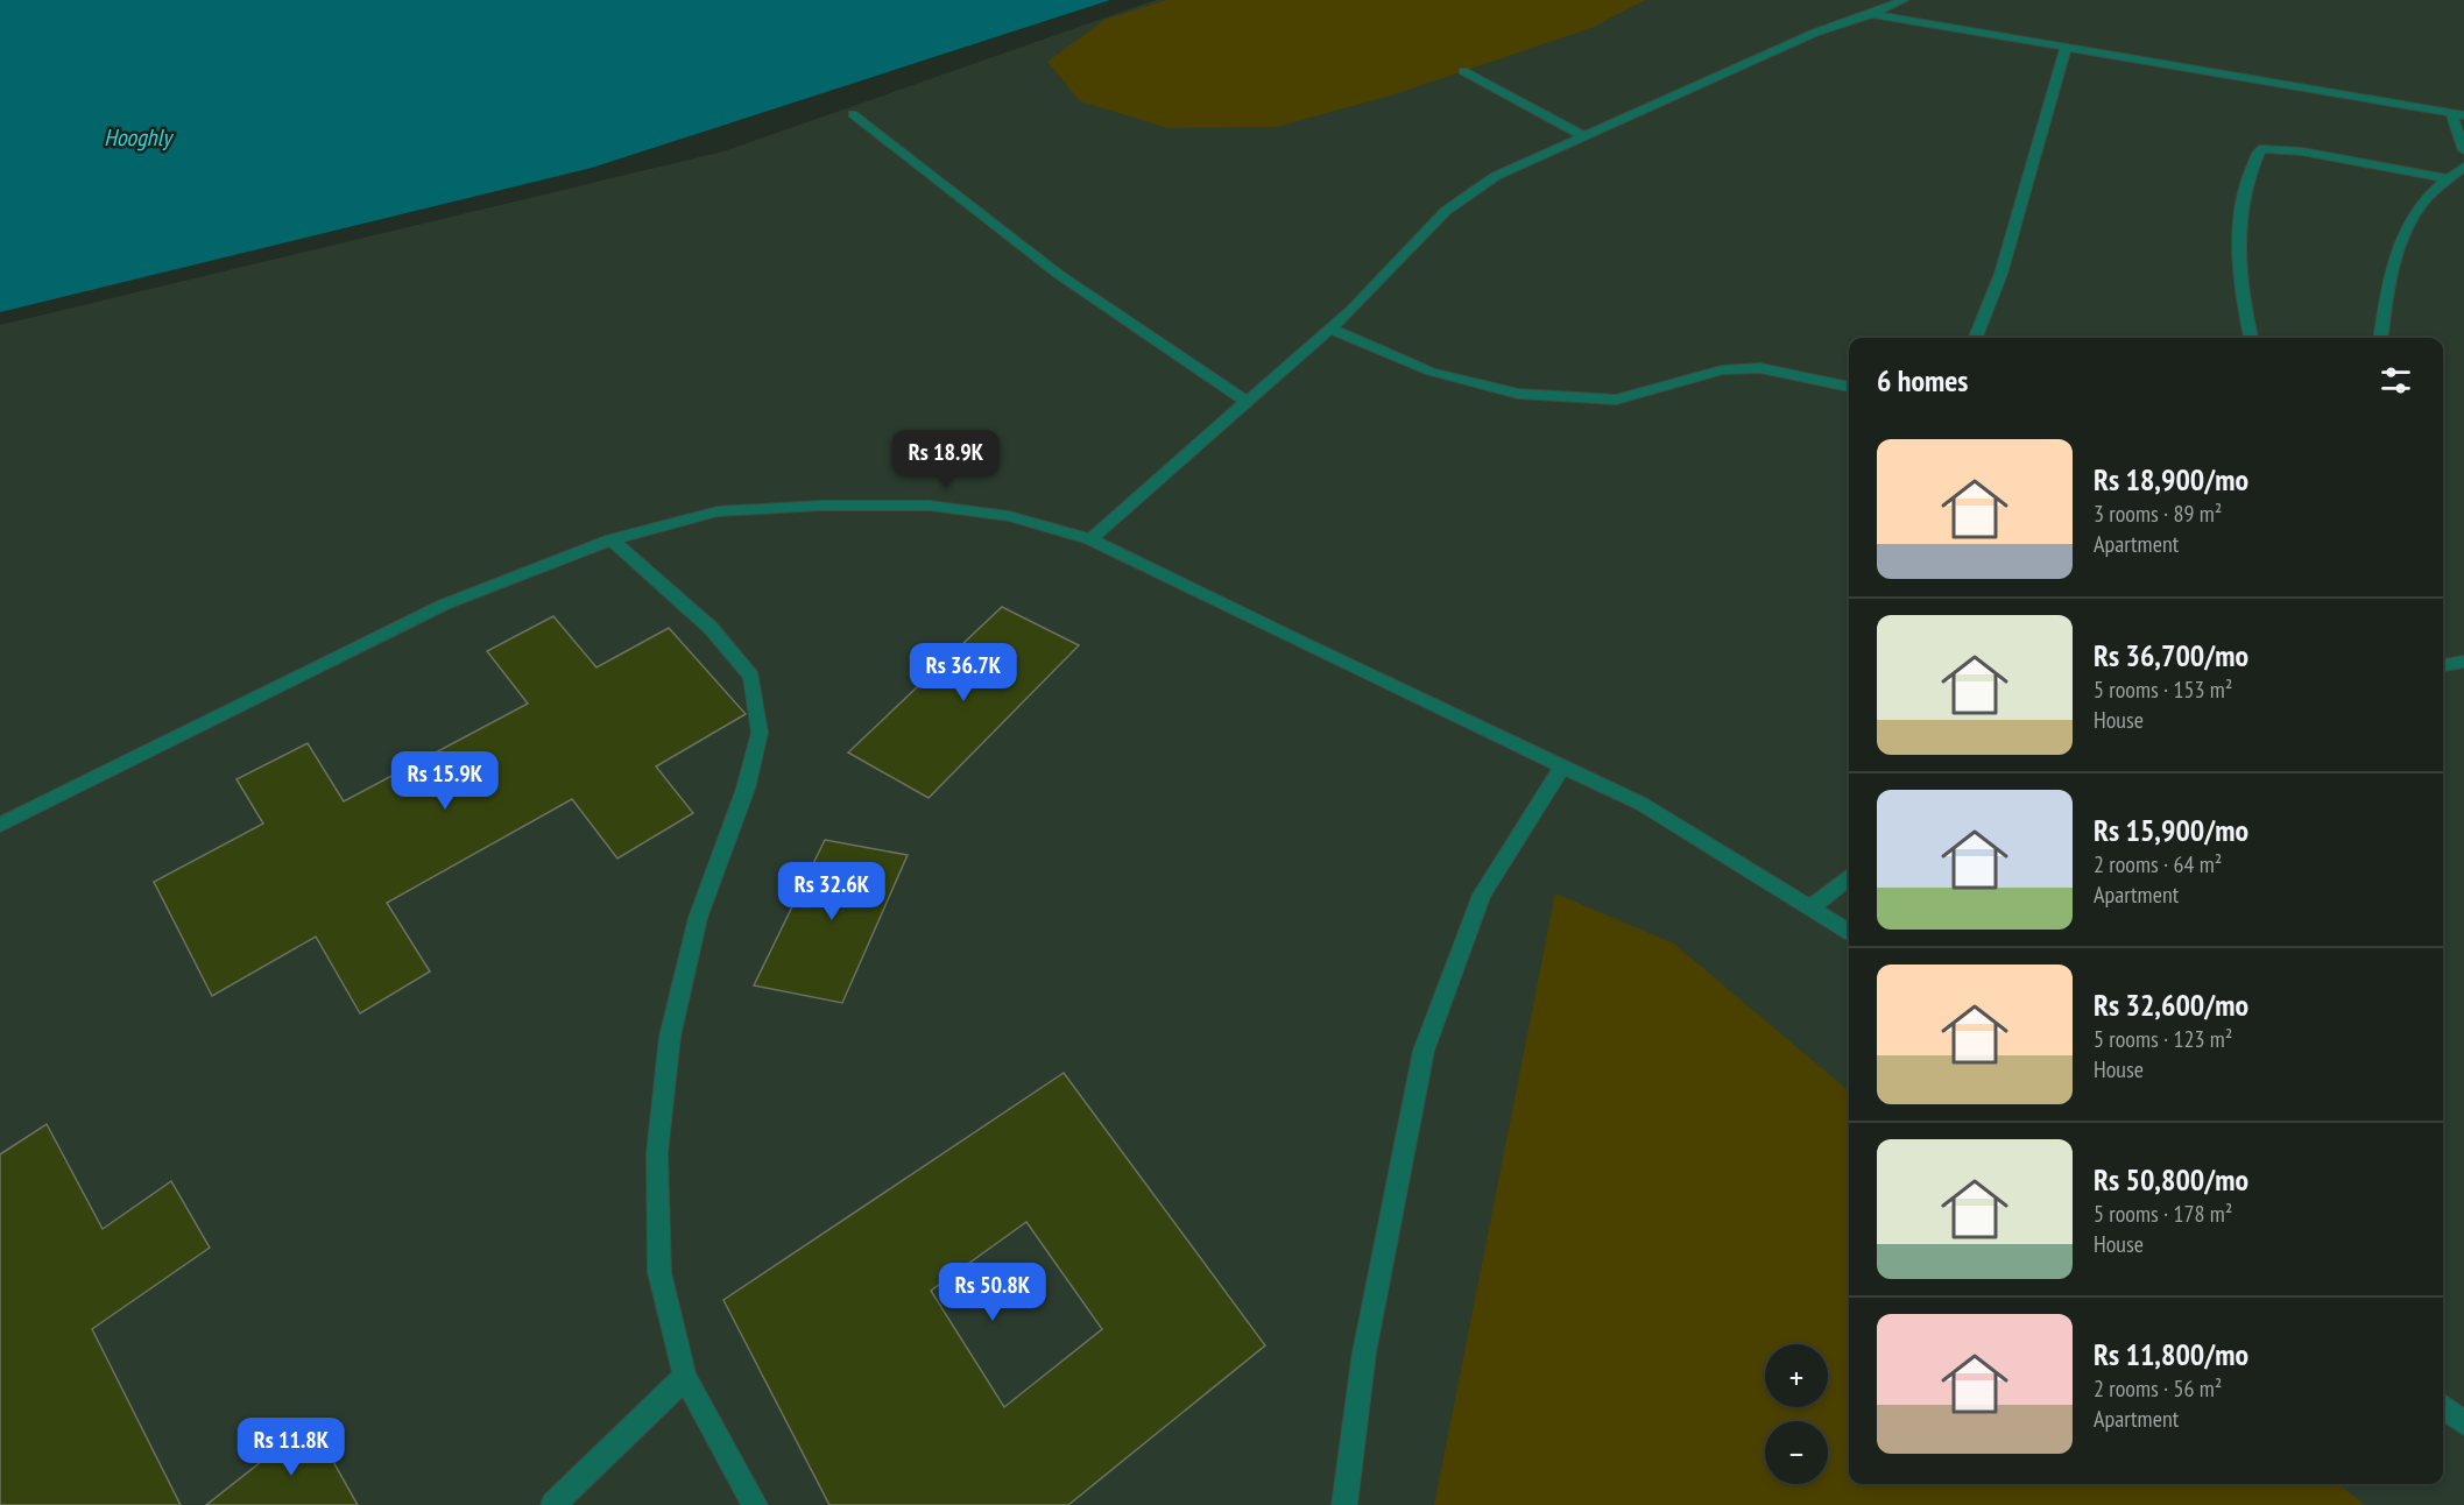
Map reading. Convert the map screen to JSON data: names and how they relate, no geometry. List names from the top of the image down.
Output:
{
  "water": ["Hooghly"],
  "page": {
    "heading": "6 homes",
    "list": [
      {
        "name": "Rs 18,900/mo",
        "note": "3 rooms · 89 m² · Apartment"
      },
      {
        "name": "Rs 36,700/mo",
        "note": "5 rooms · 153 m² · House"
      },
      {
        "name": "Rs 15,900/mo",
        "note": "2 rooms · 64 m² · Apartment"
      },
      {
        "name": "Rs 32,600/mo",
        "note": "5 rooms · 123 m² · House"
      },
      {
        "name": "Rs 50,800/mo",
        "note": "5 rooms · 178 m² · House"
      },
      {
        "name": "Rs 11,800/mo",
        "note": "2 rooms · 56 m² · Apartment"
      }
    ],
    "price": [
      "Rs 18.9K",
      "Rs 36.7K",
      "Rs 15.9K",
      "Rs 32.6K",
      "Rs 50.8K",
      "Rs 11.8K"
    ],
    "map_buttons": ["+", "−"]
  }
}
